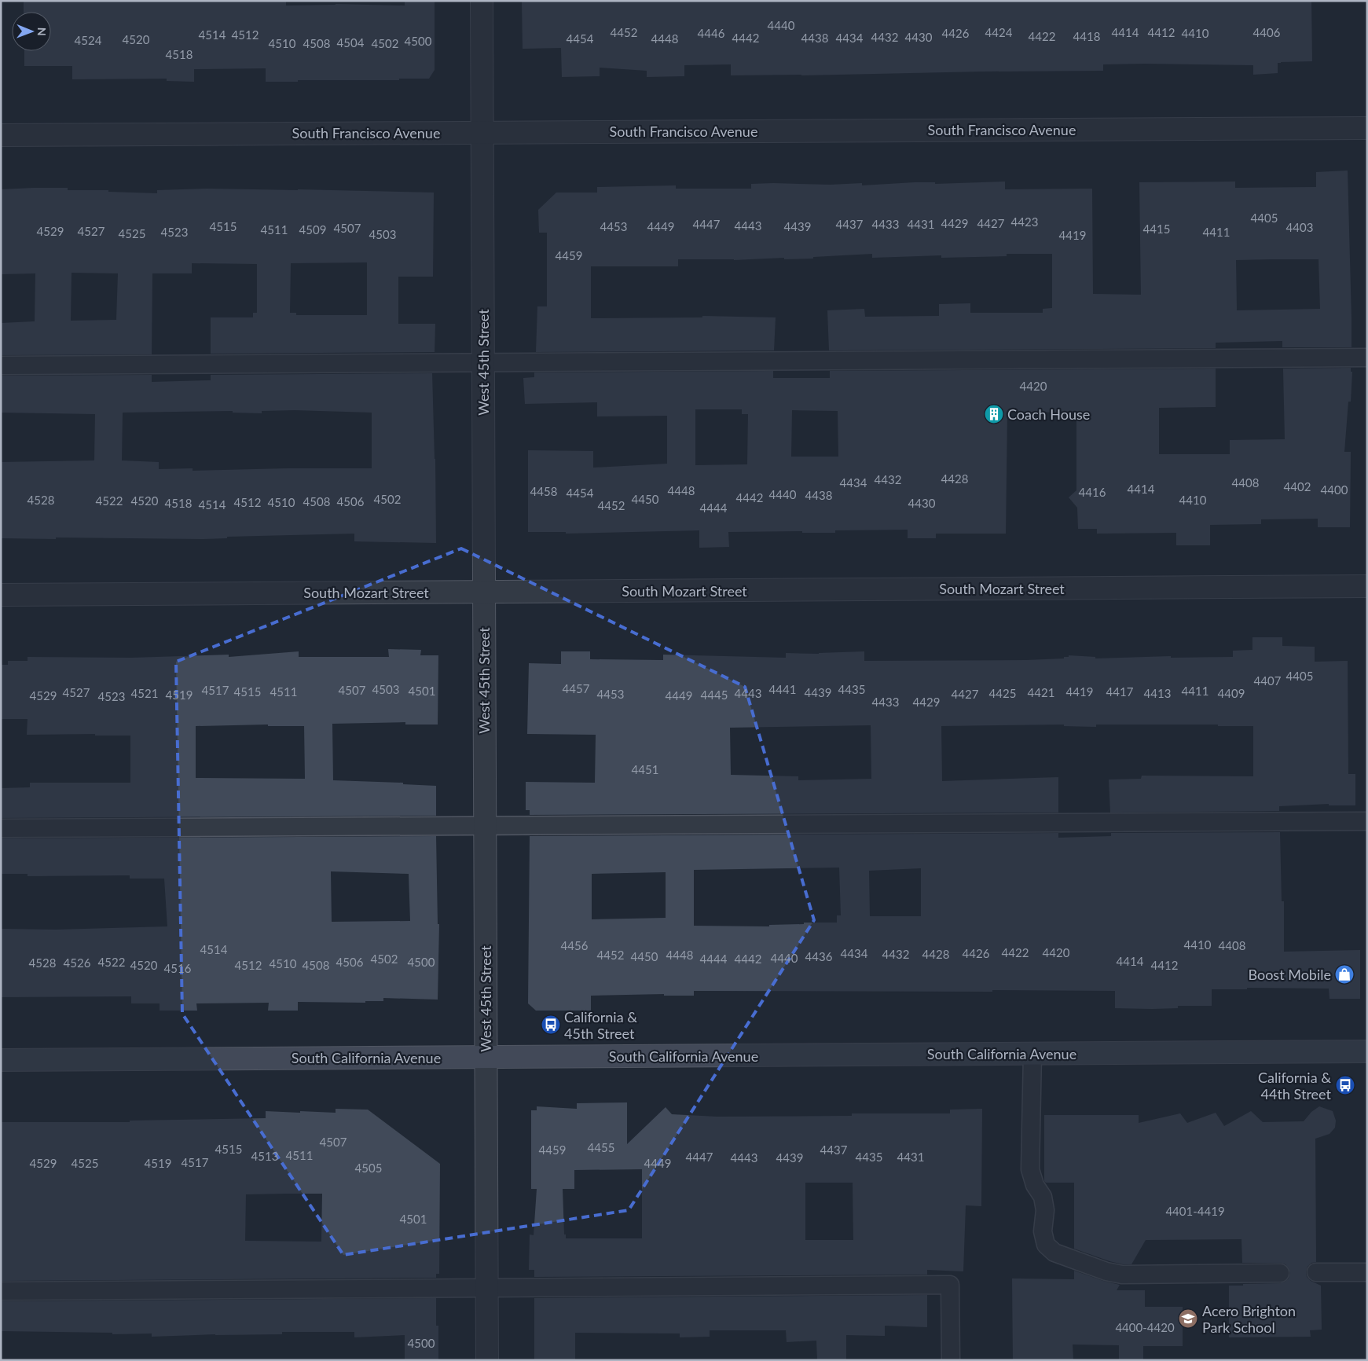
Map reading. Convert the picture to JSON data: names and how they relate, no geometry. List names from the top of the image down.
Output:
{
  "streets": {
    "main road": ["South California Avenue"],
    "street": ["South Francisco Avenue", "West 45th Street", "South Mozart Street"]
  },
  "crossings": [
    ["South Francisco Avenue", "West 45th Street"],
    ["West 45th Street", "South Mozart Street"],
    ["West 45th Street", "South California Avenue"]
  ],
  "places": {
    "building": ["Coach House"],
    "shop": ["Boost Mobile"],
    "bus stop": ["California & 45th Street", "California & 44th Street"],
    "school or university": ["Acero Brighton Park School"]
  },
  "house_numbers": [
    "4440",
    "4452",
    "4424",
    "4414",
    "4412",
    "4406",
    "4446",
    "4426",
    "4410",
    "4514",
    "4512",
    "4422",
    "4418",
    "4432",
    "4430",
    "4442",
    "4438",
    "4434",
    "4454",
    "4448",
    "4520",
    "4524",
    "4500",
    "4504",
    "4510",
    "4508",
    "4502",
    "4518",
    "4405",
    "4423",
    "4429",
    "4427",
    "4447",
    "4437",
    "4433",
    "4431",
    "4443",
    "4515",
    "4453",
    "4449",
    "4439",
    "4403",
    "4507",
    "4415",
    "4511",
    "4509",
    "4529",
    "4527",
    "4523",
    "4411",
    "4525",
    "4503",
    "4419",
    "4459",
    "4420",
    "4428",
    "4432",
    "4434",
    "4408",
    "4402",
    "4414",
    "4400",
    "4448",
    "4458",
    "4416",
    "4454",
    "4440",
    "4438",
    "4442",
    "4502",
    "4450",
    "4528",
    "4410",
    "4522",
    "4520",
    "4508",
    "4506",
    "4512",
    "4510",
    "4518",
    "4430",
    "4514",
    "4452",
    "4444",
    "4405",
    "4407",
    "4457",
    "4503",
    "4441",
    "4435",
    "4517",
    "4507",
    "4501",
    "4411",
    "4515",
    "4511",
    "4419",
    "4417",
    "4527",
    "4439",
    "4421",
    "4521",
    "4443",
    "4425",
    "4413",
    "4409",
    "4453",
    "4427",
    "4519",
    "4445",
    "4529",
    "4449",
    "4523",
    "4433",
    "4429",
    "4451",
    "4410",
    "4456",
    "4408",
    "4514",
    "4422",
    "4420",
    "4434",
    "4426",
    "4432",
    "4428",
    "4452",
    "4448",
    "4450",
    "4436",
    "4440",
    "4502",
    "4444",
    "4442",
    "4414",
    "4522",
    "4506",
    "4500",
    "4528",
    "4526",
    "4510",
    "4520",
    "4512",
    "4508",
    "4412",
    "4516",
    "4507",
    "4455",
    "4515",
    "4459",
    "4437",
    "4511",
    "4513",
    "4447",
    "4435",
    "4431",
    "4443",
    "4439",
    "4517",
    "4529",
    "4525",
    "4519",
    "4449",
    "4505",
    "4401-4419",
    "4501",
    "4400-4420",
    "4500"
  ],
  "north": "right"
}
